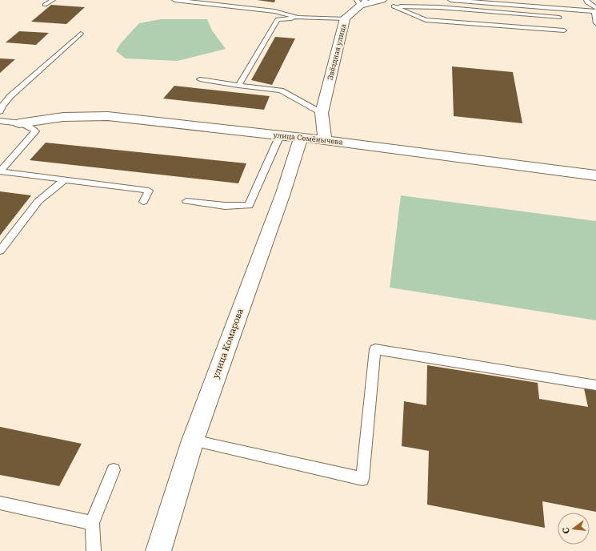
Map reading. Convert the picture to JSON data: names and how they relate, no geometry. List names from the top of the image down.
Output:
{
  "streets": {
    "street": ["Звёздная улица", "улица Семёнычева", "улица Комарова"]
  },
  "crossings": [
    ["Звёздная улица", "улица Семёнычева"],
    ["улица Семёнычева", "улица Комарова"]
  ],
  "north": "left"
}
